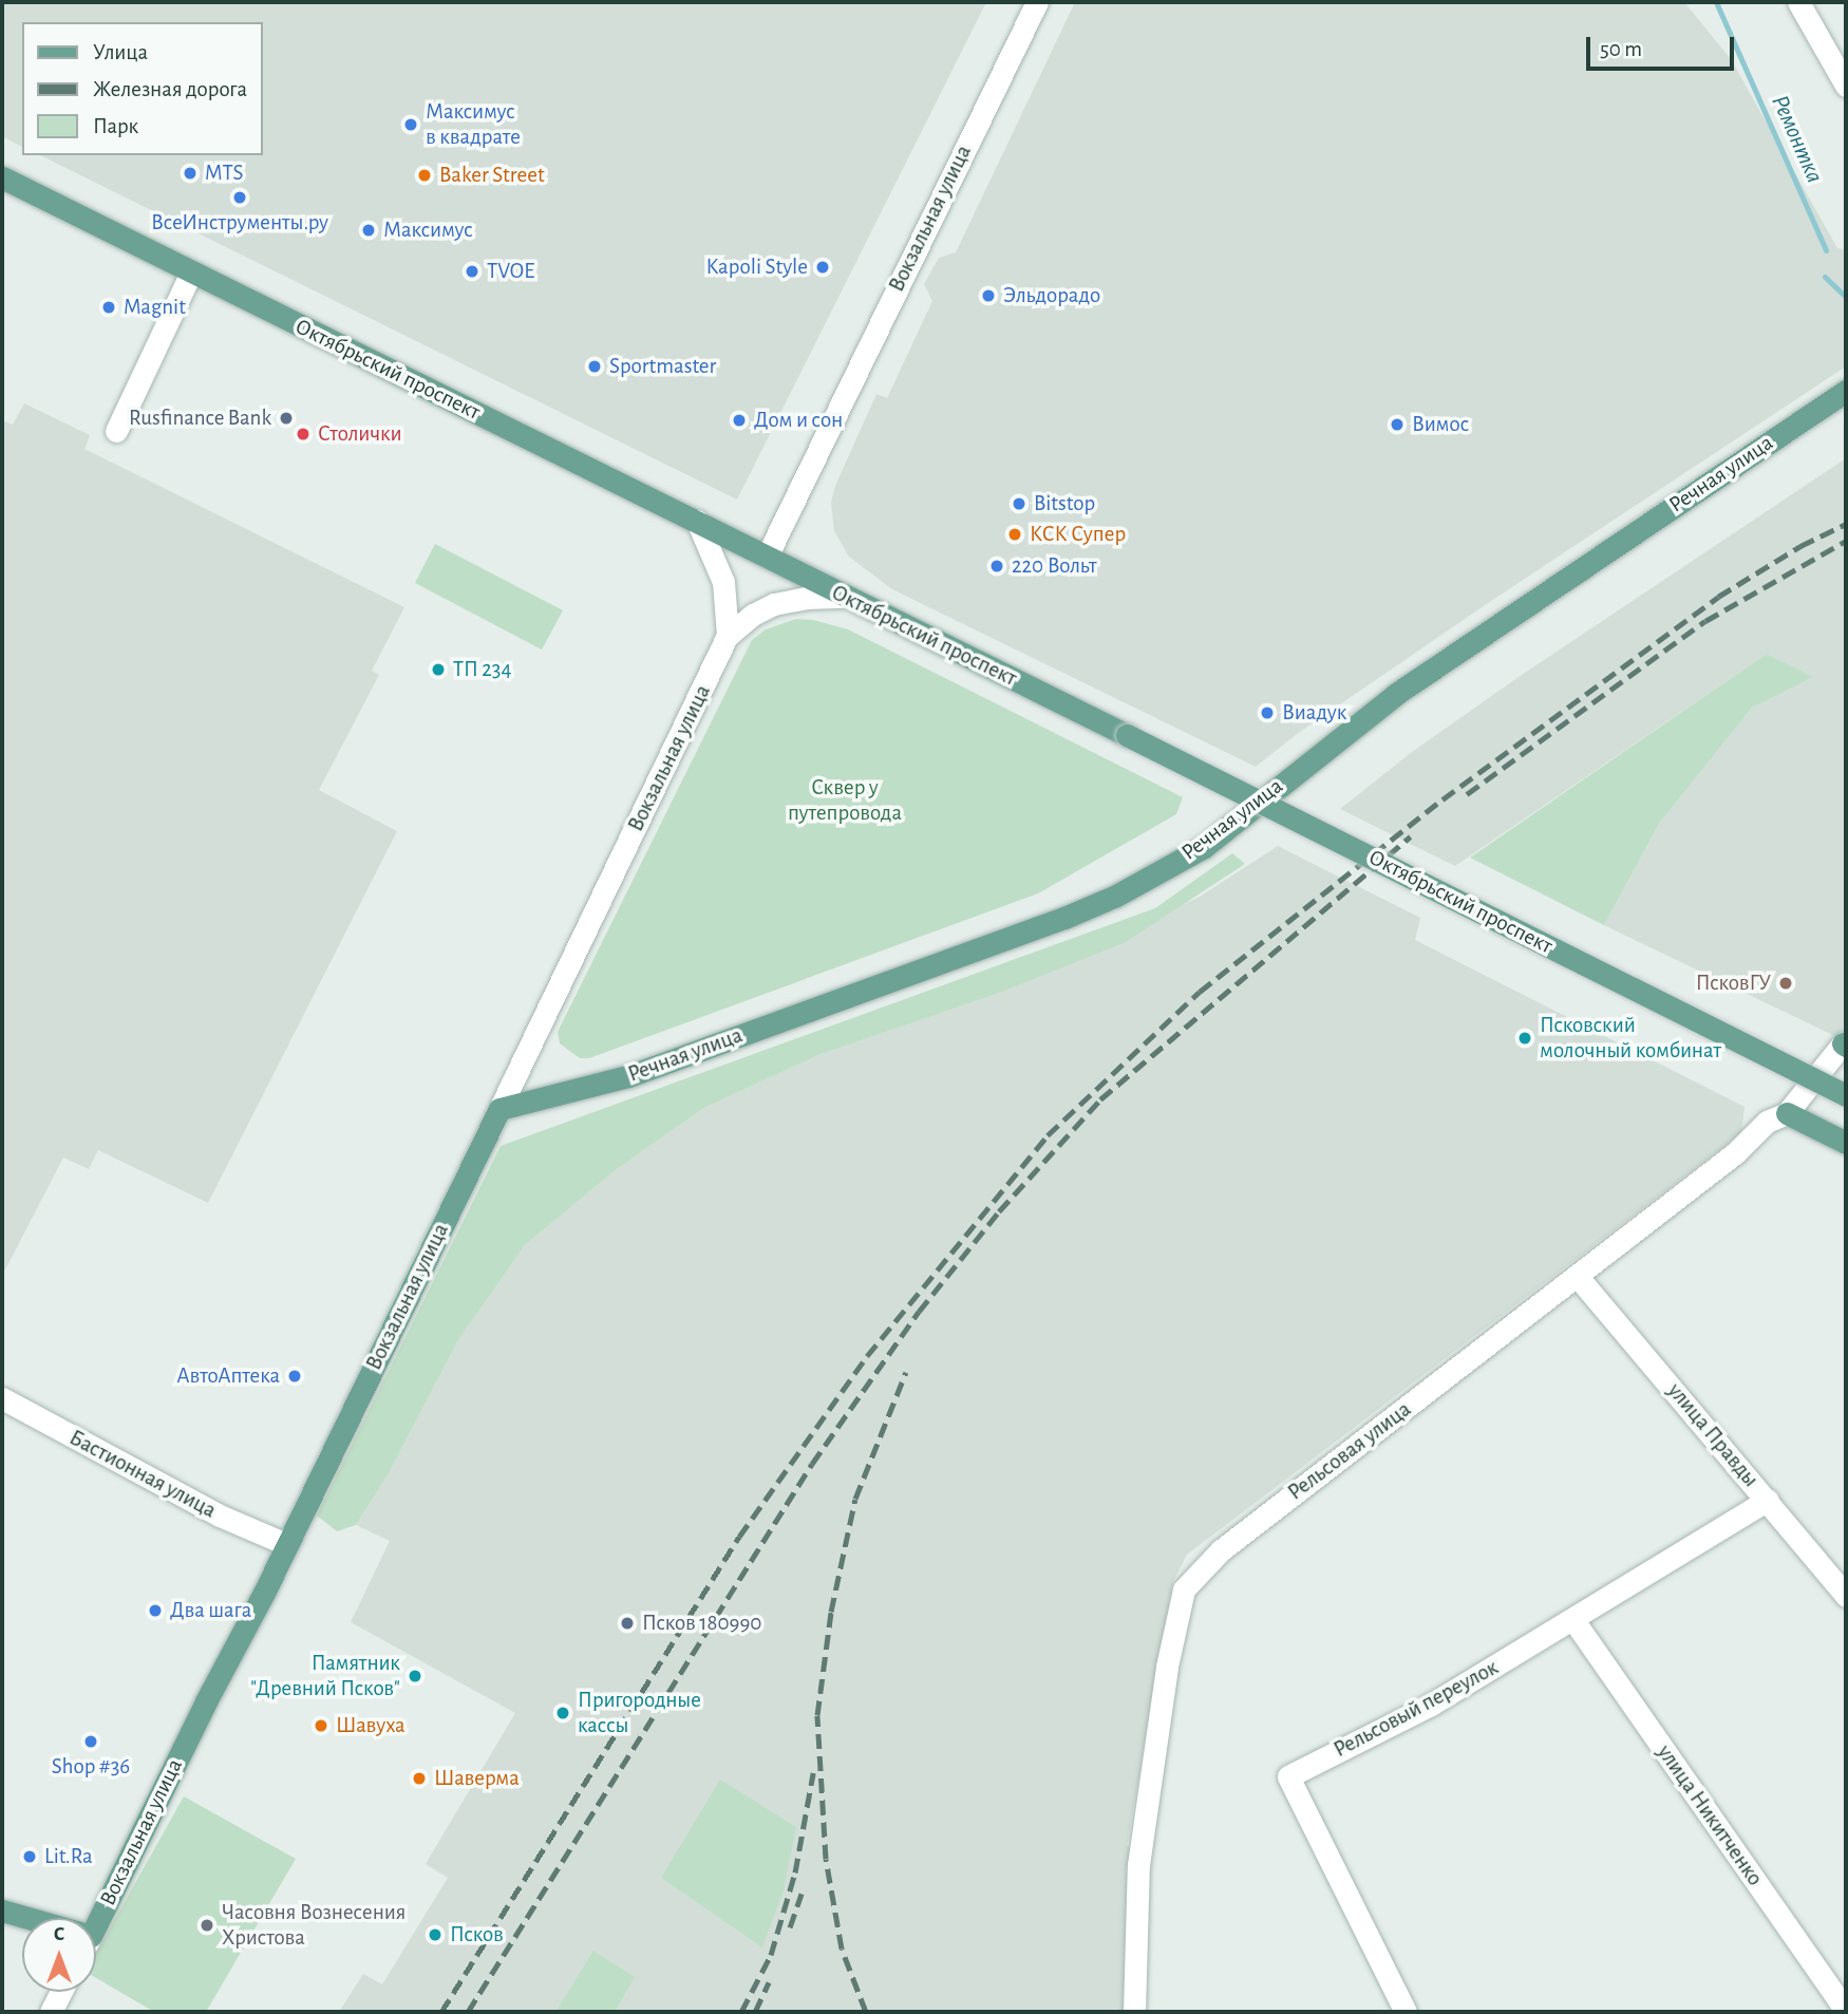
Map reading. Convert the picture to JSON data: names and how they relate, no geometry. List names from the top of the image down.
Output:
{
  "streets": {
    "main road": ["Вокзальная улица", "Октябрьский проспект", "Речная улица"],
    "street": [
      "улица Правды",
      "Рельсовая улица",
      "Бастионная улица",
      "Рельсовый переулок",
      "улица Никитченко"
    ]
  },
  "crossings": [
    ["Вокзальная улица", "Октябрьский проспект"],
    ["Вокзальная улица", "Речная улица"],
    ["Вокзальная улица", "Бастионная улица"],
    ["улица Правды", "Рельсовая улица"],
    ["улица Правды", "Рельсовый переулок"],
    ["Рельсовый переулок", "улица Никитченко"]
  ],
  "water": ["Ремонтка"],
  "parks": ["Сквер у путепровода"],
  "places": [
    "Максимус в квадрате",
    "MTS",
    "Baker Street",
    "ВсеИнструменты.ру",
    "Максимус",
    "Kapoli Style",
    "TVOE",
    "Эльдорадо",
    "Magnit",
    "Sportmaster",
    "Rusfinance Bank",
    "Дом и сон",
    "Вимос",
    "Столички",
    "Bitstop",
    "КСК Супер",
    "220 Вольт",
    "ТП 234",
    "Виадук",
    "ПсковГУ",
    "Псковский молочный комбинат",
    "АвтоАптека",
    "Два шага",
    "Псков 180990",
    "Памятник \"Древний Псков\"",
    "Пригородные кассы",
    "Шавуха",
    "Shop #36",
    "Шаверма",
    "Lit.Ra",
    "Часовня Вознесения Христова",
    "Псков"
  ],
  "legend": ["Улица", "Железная дорога", "Парк"],
  "scale_bar": "50 m",
  "north": "top"
}
